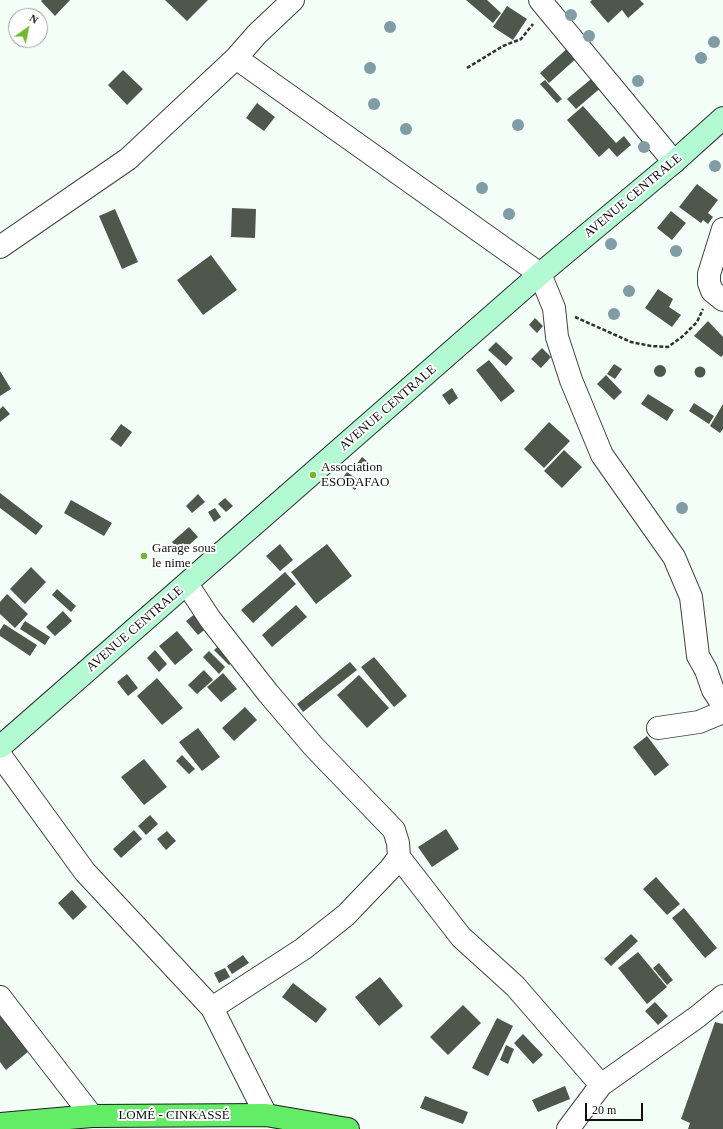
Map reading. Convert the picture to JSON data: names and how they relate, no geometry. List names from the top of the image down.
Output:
{
  "streets": {
    "highway": ["LOMÉ - CINKASSÉ"],
    "main road": ["AVENUE CENTRALE"]
  },
  "places": ["Association ESODAFAO", "Garage sous le nime"],
  "scale_bar": "20 m",
  "north": "top right"
}
